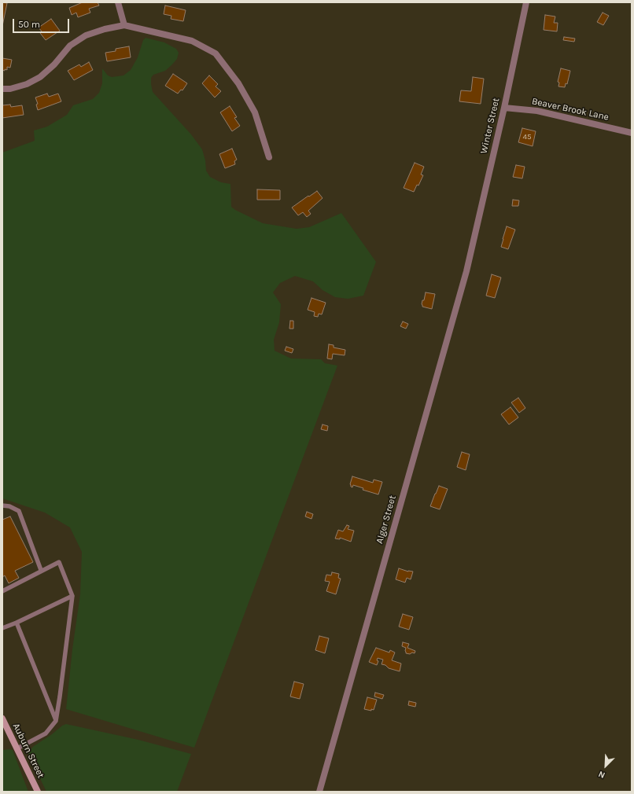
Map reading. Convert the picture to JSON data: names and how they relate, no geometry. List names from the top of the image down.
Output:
{
  "streets": {
    "main road": ["Auburn Street"],
    "street": ["Beaver Brook Lane", "Winter Street", "Alger Street"]
  },
  "crossings": [
    ["Beaver Brook Lane", "Winter Street"],
    ["Winter Street", "Alger Street"]
  ],
  "house_numbers": ["45"],
  "scale_bar": "50 m",
  "north": "bottom left"
}
